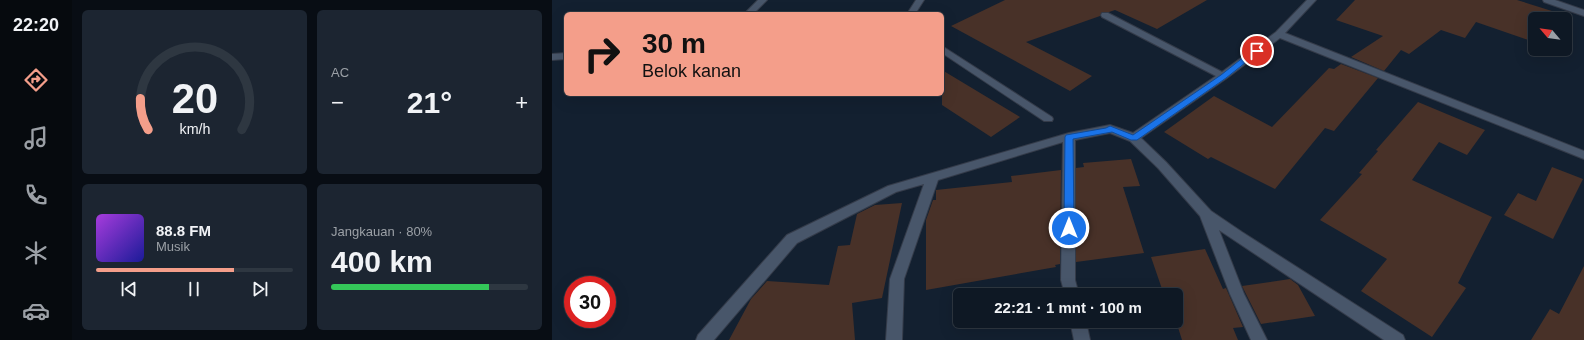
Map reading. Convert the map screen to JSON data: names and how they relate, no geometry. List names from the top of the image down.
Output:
{
  "north": "top left",
  "page": {
    "tabs": "22:20",
    "tile": [
      "AC",
      ["Jangkauan · 80%", "400 km"]
    ],
    "turn": ["30 m", "Belok kanan"],
    "heat": ["−", "21°", "+"],
    "song": ["88.8 FM", "Musik"],
    "limit": "30",
    "trip": "22:21 · 1 mnt · 100 m",
    "gauge": ["20", "km/h"]
  }
}
